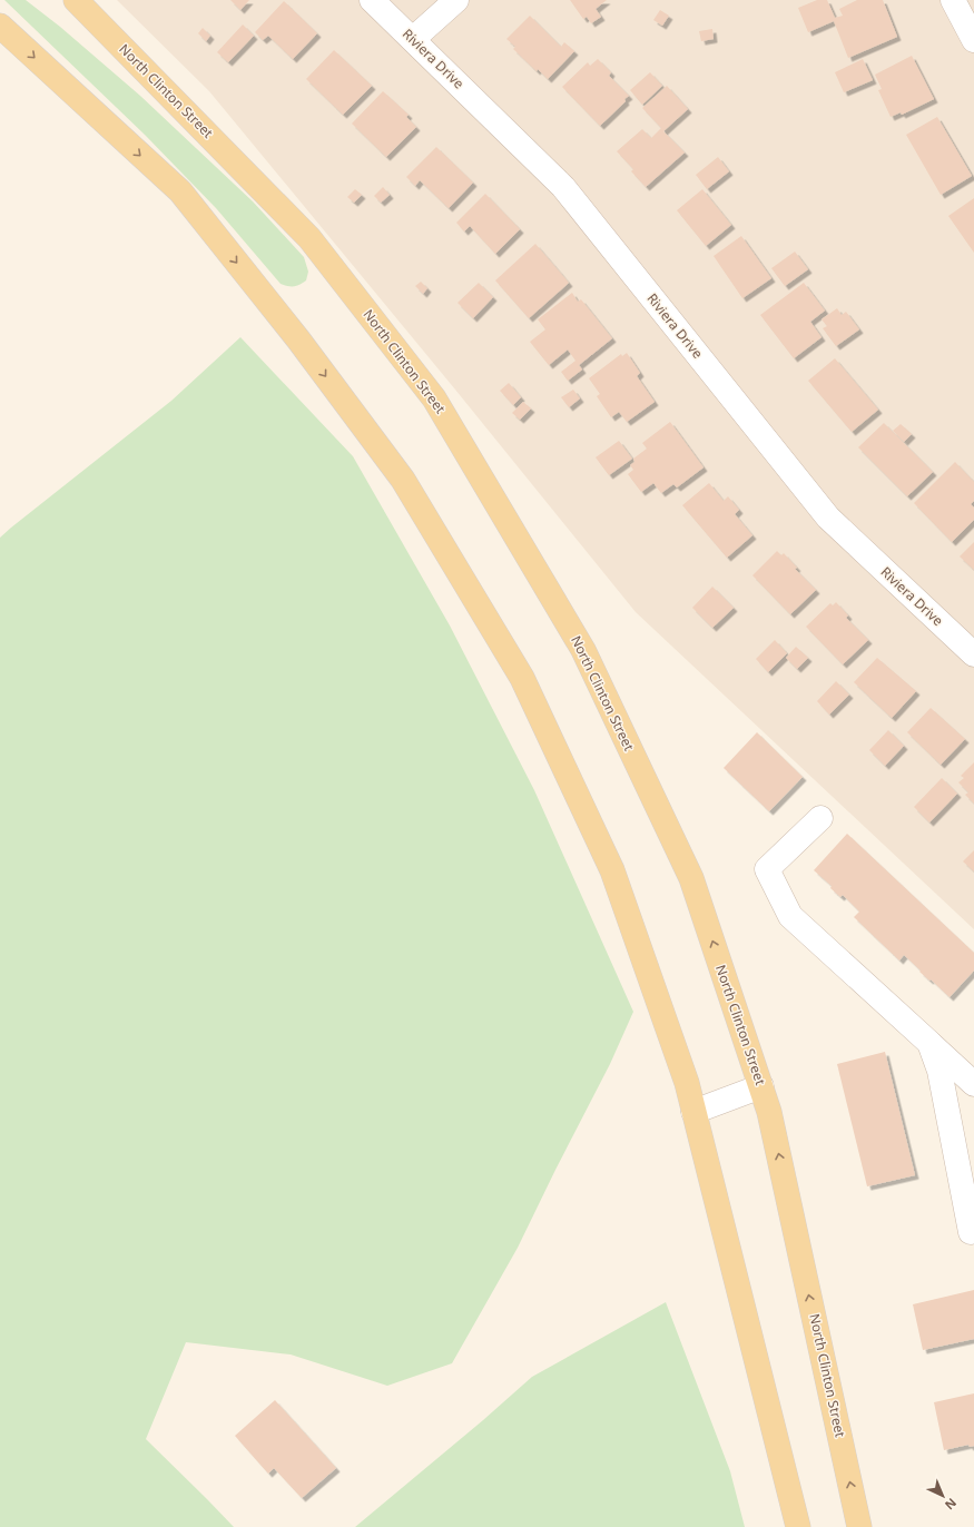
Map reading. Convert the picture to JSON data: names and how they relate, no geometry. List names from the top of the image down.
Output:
{
  "streets": {
    "main road": ["North Clinton Street"],
    "street": ["Riviera Drive"]
  },
  "north": "bottom right"
}
